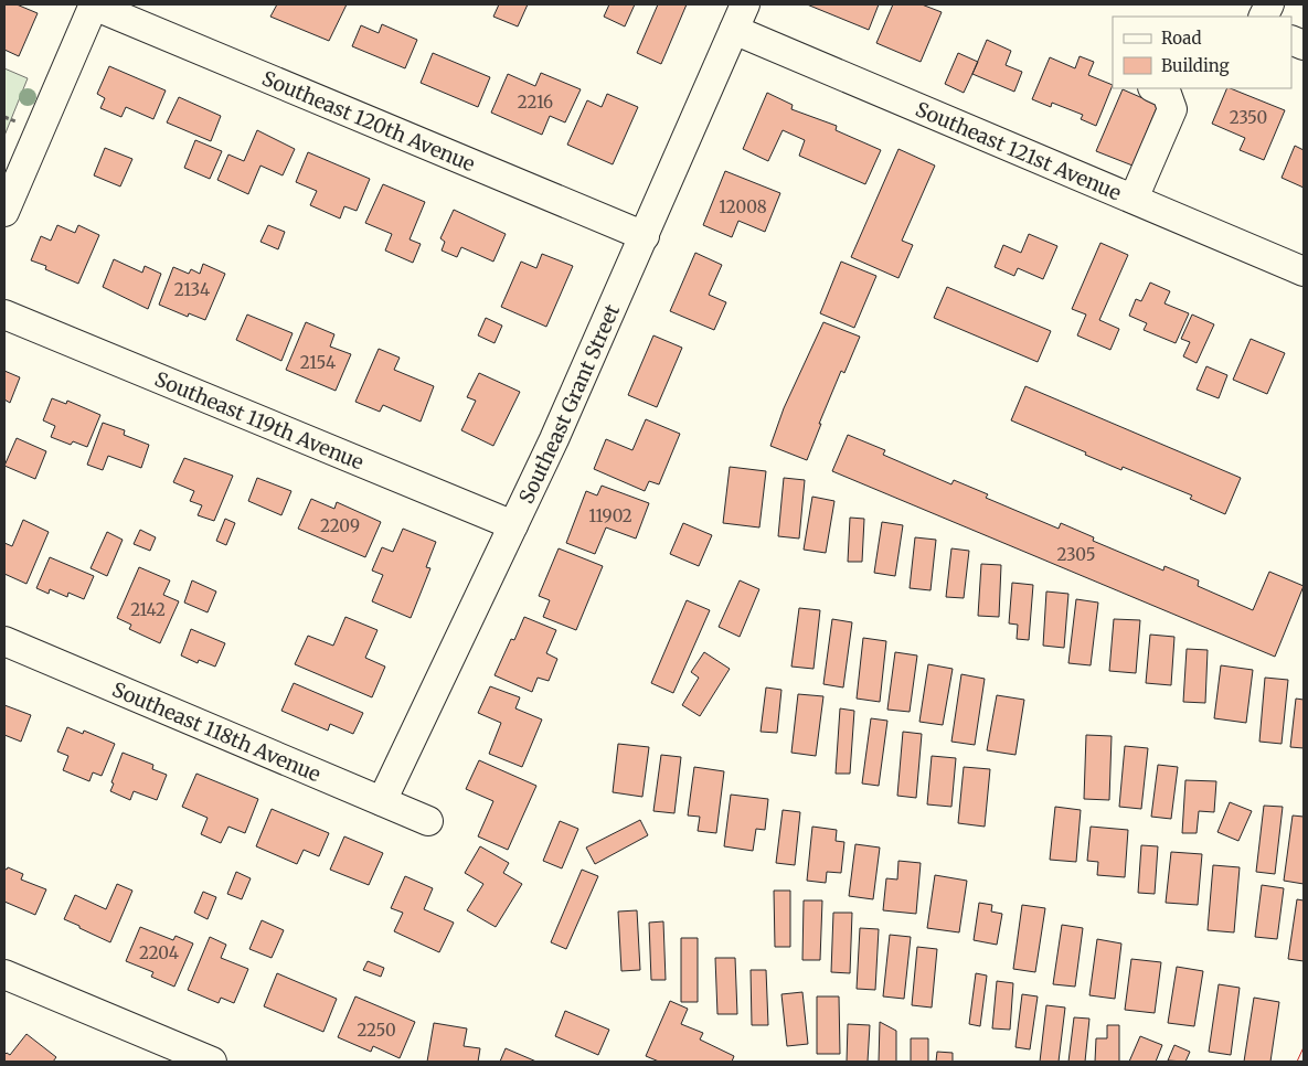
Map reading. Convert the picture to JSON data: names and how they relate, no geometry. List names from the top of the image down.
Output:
{
  "streets": {
    "street": [
      "Southeast 120th Avenue",
      "Southeast 121st Avenue",
      "Southeast Grant Street",
      "Southeast 119th Avenue",
      "Southeast 118th Avenue"
    ]
  },
  "crossings": [
    ["Southeast 120th Avenue", "Southeast Grant Street"],
    ["Southeast 121st Avenue", "Southeast Grant Street"],
    ["Southeast Grant Street", "Southeast 119th Avenue"],
    ["Southeast Grant Street", "Southeast 118th Avenue"]
  ],
  "house_numbers": [
    "2216",
    "2350",
    "12008",
    "2134",
    "2154",
    "11902",
    "2209",
    "2305",
    "2142",
    "2204",
    "2250"
  ],
  "legend": ["Road", "Building"]
}
